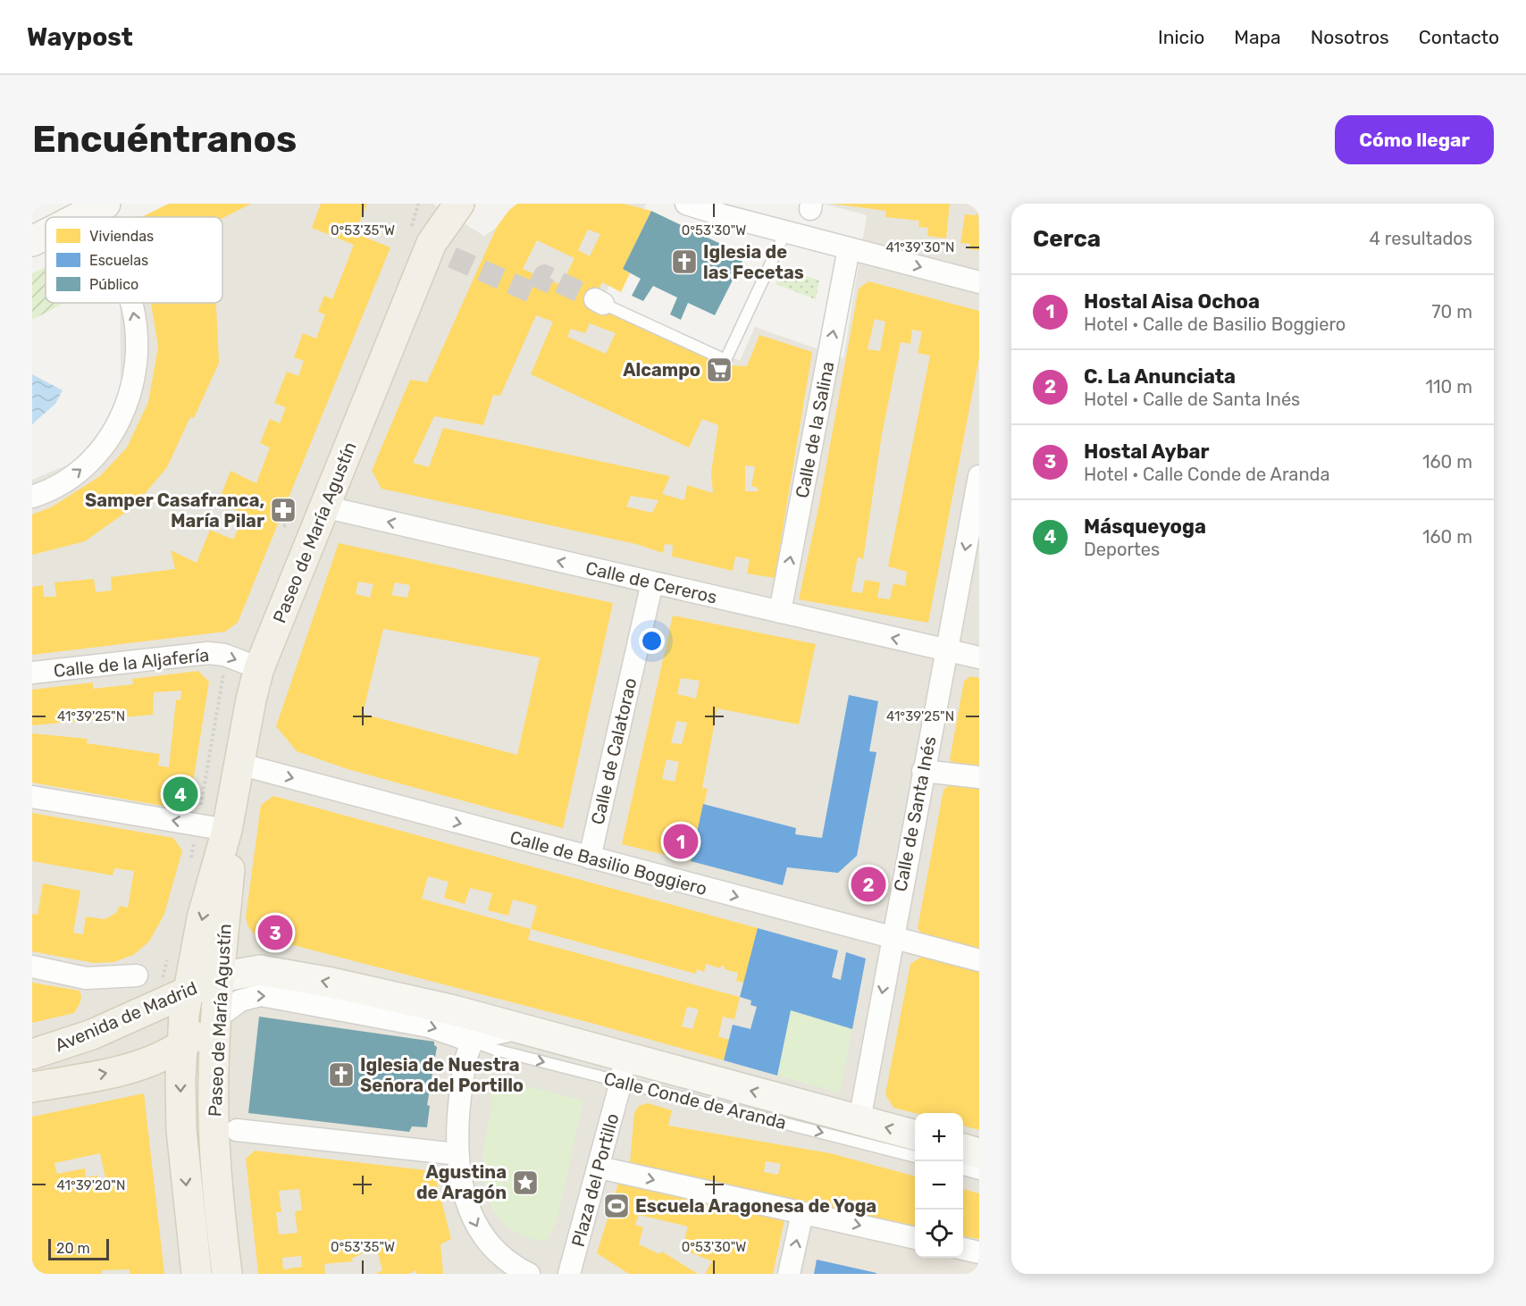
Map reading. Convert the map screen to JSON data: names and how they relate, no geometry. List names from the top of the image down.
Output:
{
  "streets": {
    "main road": ["Paseo de María Agustín", "Avenida de Madrid", "Calle Conde de Aranda"],
    "street": [
      "Calle de la Salina",
      "Calle de Cereros",
      "Calle de la Aljafería",
      "Calle de Calatorao",
      "Calle de Santa Inés",
      "Calle de Basilio Boggiero",
      "Plaza del Portillo"
    ]
  },
  "crossings": [
    ["Calle de la Salina", "Calle de Cereros"],
    ["Paseo de María Agustín", "Calle de Cereros"],
    ["Paseo de María Agustín", "Calle de la Aljafería"],
    ["Paseo de María Agustín", "Calle de Basilio Boggiero"],
    ["Paseo de María Agustín", "Avenida de Madrid"],
    ["Paseo de María Agustín", "Calle Conde de Aranda"],
    ["Calle de Cereros", "Calle de Calatorao"],
    ["Calle de Cereros", "Calle de Santa Inés"],
    ["Calle de Calatorao", "Calle de Basilio Boggiero"],
    ["Calle de Santa Inés", "Calle de Basilio Boggiero"],
    ["Calle de Santa Inés", "Calle Conde de Aranda"],
    ["Avenida de Madrid", "Calle Conde de Aranda"],
    ["Calle Conde de Aranda", "Plaza del Portillo"]
  ],
  "one_way": [
    "Calle de la Salina",
    "Calle de Cereros",
    "Calle de Santa Inés",
    "Calle de Basilio Boggiero"
  ],
  "places": {
    "church": ["Iglesia de las Fecetas", "Iglesia de Nuestra Señora del Portillo"],
    "supermarket": ["Alcampo"],
    "pharmacy": ["Samper Casafranca, María Pilar"],
    "place": ["Agustina de Aragón"],
    "sports": ["Escuela Aragonesa de Yoga"]
  },
  "legend": ["Viviendas", "Escuelas", "Público"],
  "scale_bar": "20 m",
  "page": {
    "header": "Waypost",
    "nav": [
      "Inicio",
      "Mapa",
      "Nosotros",
      "Contacto"
    ],
    "buttons": "Cómo llegar",
    "title": "Encuéntranos",
    "heading": ["Cerca", "4 resultados"],
    "list": [
      {
        "mark": "1",
        "name": "Hostal Aisa Ochoa",
        "note": "Hotel · Calle de Basilio Boggiero",
        "value": "70 m"
      },
      {
        "mark": "2",
        "name": "C. La Anunciata",
        "note": "Hotel · Calle de Santa Inés",
        "value": "110 m"
      },
      {
        "mark": "3",
        "name": "Hostal Aybar",
        "note": "Hotel · Calle Conde de Aranda",
        "value": "160 m"
      },
      {
        "mark": "4",
        "name": "Másqueyoga",
        "note": "Deportes",
        "value": "160 m"
      }
    ],
    "pins": [
      "4",
      "1",
      "2",
      "3"
    ],
    "map_buttons": ["+", "−"],
    "scale": "20 m"
  },
  "coordinates": [
    "0°53'35\"W",
    "0°53'30\"W",
    "41°39'30\"N",
    "41°39'25\"N",
    "41°39'20\"N"
  ]
}
